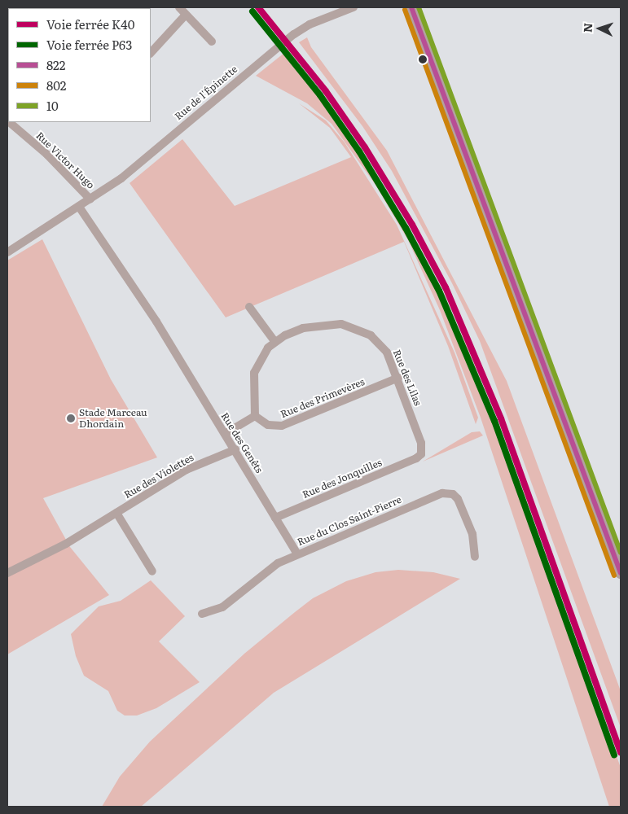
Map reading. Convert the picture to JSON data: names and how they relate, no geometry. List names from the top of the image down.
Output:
{
  "streets": {
    "street": [
      "Rue de l'Épinette",
      "Rue Victor Hugo",
      "Rue des Lilas",
      "Rue des Primevères",
      "Rue des Genêts",
      "Rue des Violettes",
      "Rue des Jonquilles",
      "Rue du Clos Saint-Pierre"
    ]
  },
  "crossings": [
    ["Rue de l'Épinette", "Rue Victor Hugo"],
    ["Rue de l'Épinette", "Rue des Genêts"],
    ["Rue des Lilas", "Rue des Primevères"],
    ["Rue des Lilas", "Rue des Jonquilles"],
    ["Rue des Genêts", "Rue des Violettes"],
    ["Rue des Genêts", "Rue des Jonquilles"],
    ["Rue des Genêts", "Rue du Clos Saint-Pierre"]
  ],
  "places": ["Stade Marceau Dhordain"],
  "lines": [
    "rail line K40",
    "transit line 822",
    "transit line 10",
    "transit line 802",
    "rail line P63"
  ],
  "legend": [
    "Voie ferrée K40",
    "Voie ferrée P63",
    "822",
    "802",
    "10"
  ],
  "north": "left"
}
